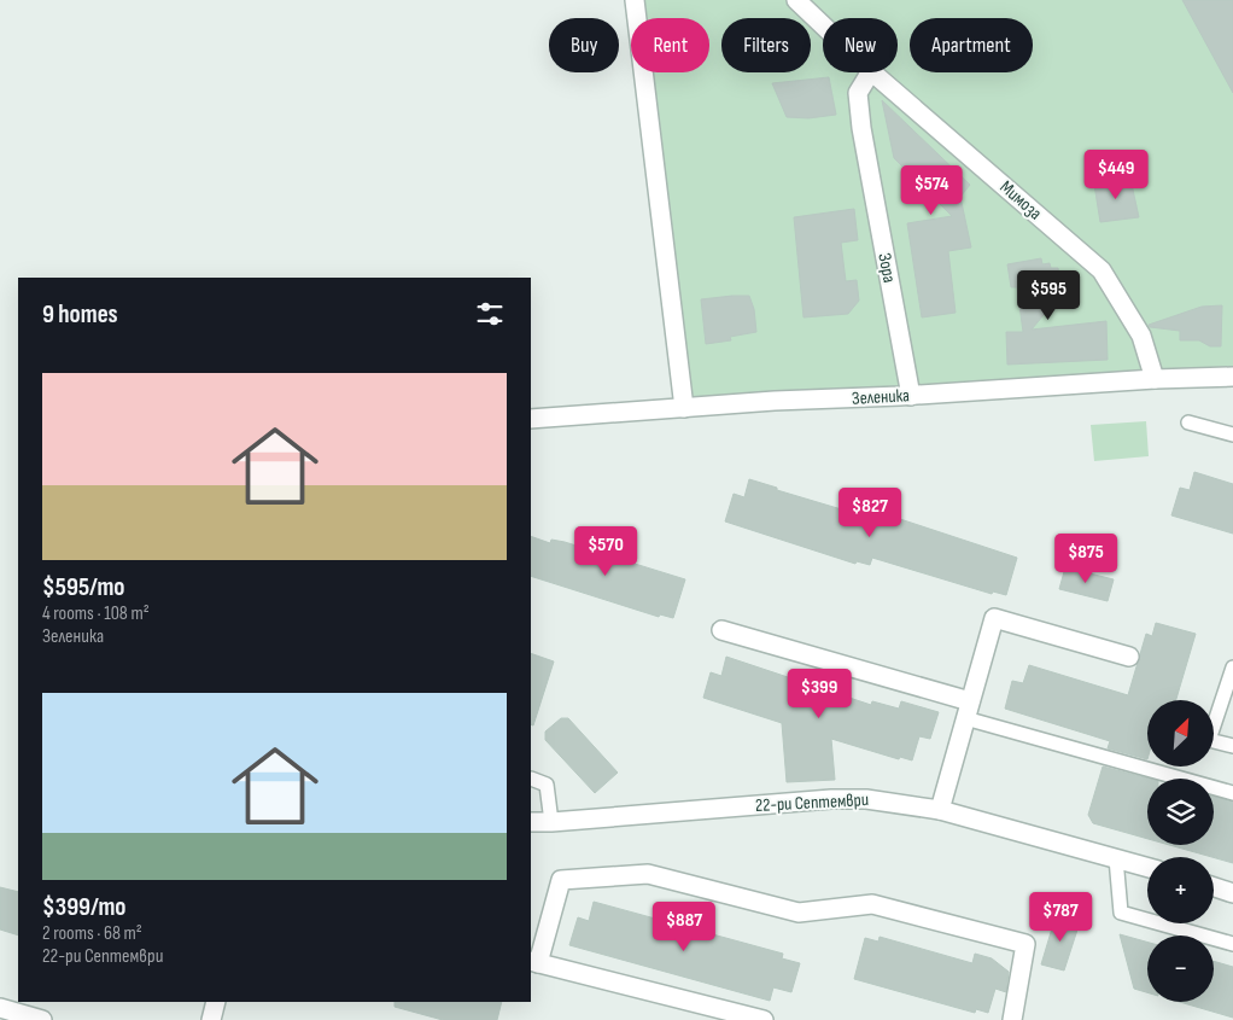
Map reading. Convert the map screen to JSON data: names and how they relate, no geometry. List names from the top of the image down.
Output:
{
  "streets": {
    "street": [
      "Мимоза",
      "Зора",
      "Зеленика",
      "22-ри Септември"
    ]
  },
  "crossings": [
    ["Мимоза", "Зеленика"],
    ["Зора", "Зеленика"]
  ],
  "north": "top right",
  "page": {
    "chip": [
      "Buy",
      "Rent",
      "Filters",
      "New",
      "Apartment"
    ],
    "price": [
      "$449",
      "$574",
      "$595",
      "$827",
      "$570",
      "$875",
      "$399",
      "$787",
      "$887"
    ],
    "heading": "9 homes",
    "list": [
      {
        "name": "$595/mo",
        "note": "4 rooms · 108 m² · Зеленика"
      },
      {
        "name": "$399/mo",
        "note": "2 rooms · 68 m² · 22-ри Септември"
      }
    ],
    "map_buttons": ["+", "−"]
  }
}
